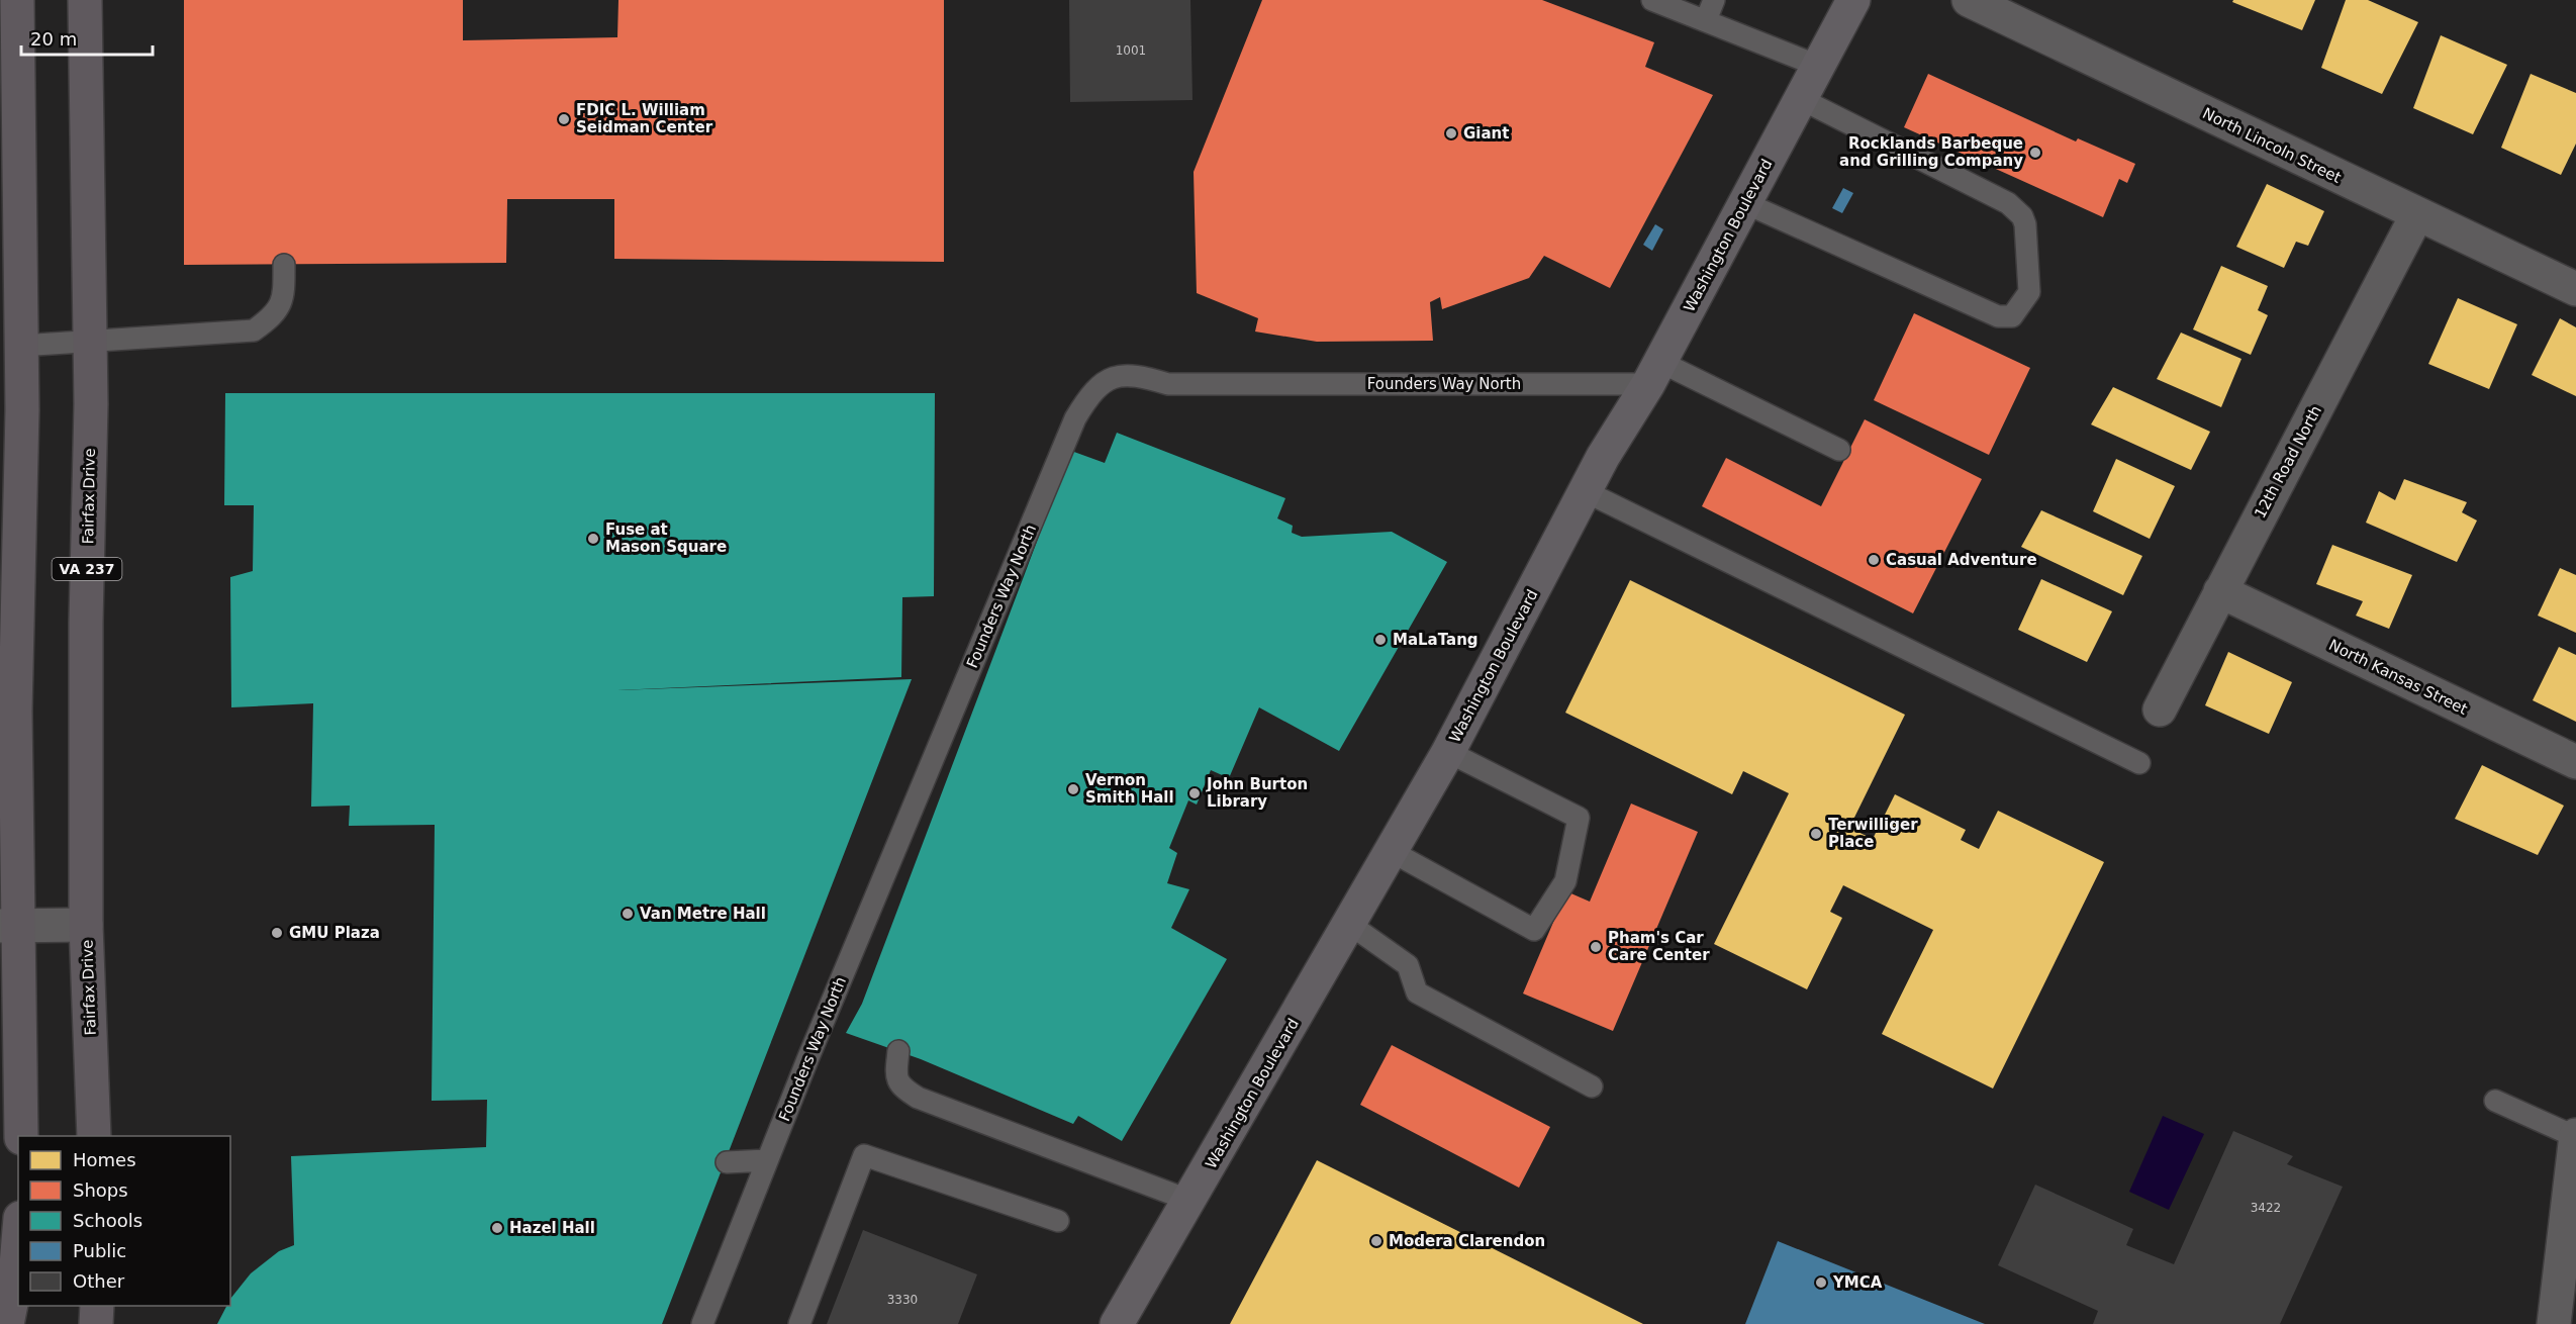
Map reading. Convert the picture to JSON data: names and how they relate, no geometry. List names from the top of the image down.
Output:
{
  "streets": {
    "main road": ["Washington Boulevard", "Fairfax Drive", "VA 237"],
    "street": ["North Lincoln Street", "12th Road North", "North Kansas Street"],
    "lane": ["Founders Way North"]
  },
  "crossings": [
    ["North Lincoln Street", "12th Road North"],
    ["Washington Boulevard", "Founders Way North"],
    ["12th Road North", "North Kansas Street"]
  ],
  "places": [
    "FDIC L. William Seidman Center",
    "Giant",
    "Rocklands Barbeque and Grilling Company",
    "Fuse at Mason Square",
    "Casual Adventure",
    "MaLaTang",
    "Vernon Smith Hall",
    "John Burton Library",
    "Terwilliger Place",
    "Van Metre Hall",
    "GMU Plaza",
    "Pham's Car Care Center",
    "Hazel Hall",
    "Modera Clarendon",
    "YMCA"
  ],
  "house_numbers": ["1001", "3422", "3330"],
  "legend": [
    "Homes",
    "Shops",
    "Schools",
    "Public",
    "Other"
  ],
  "scale_bar": "20 m"
}
